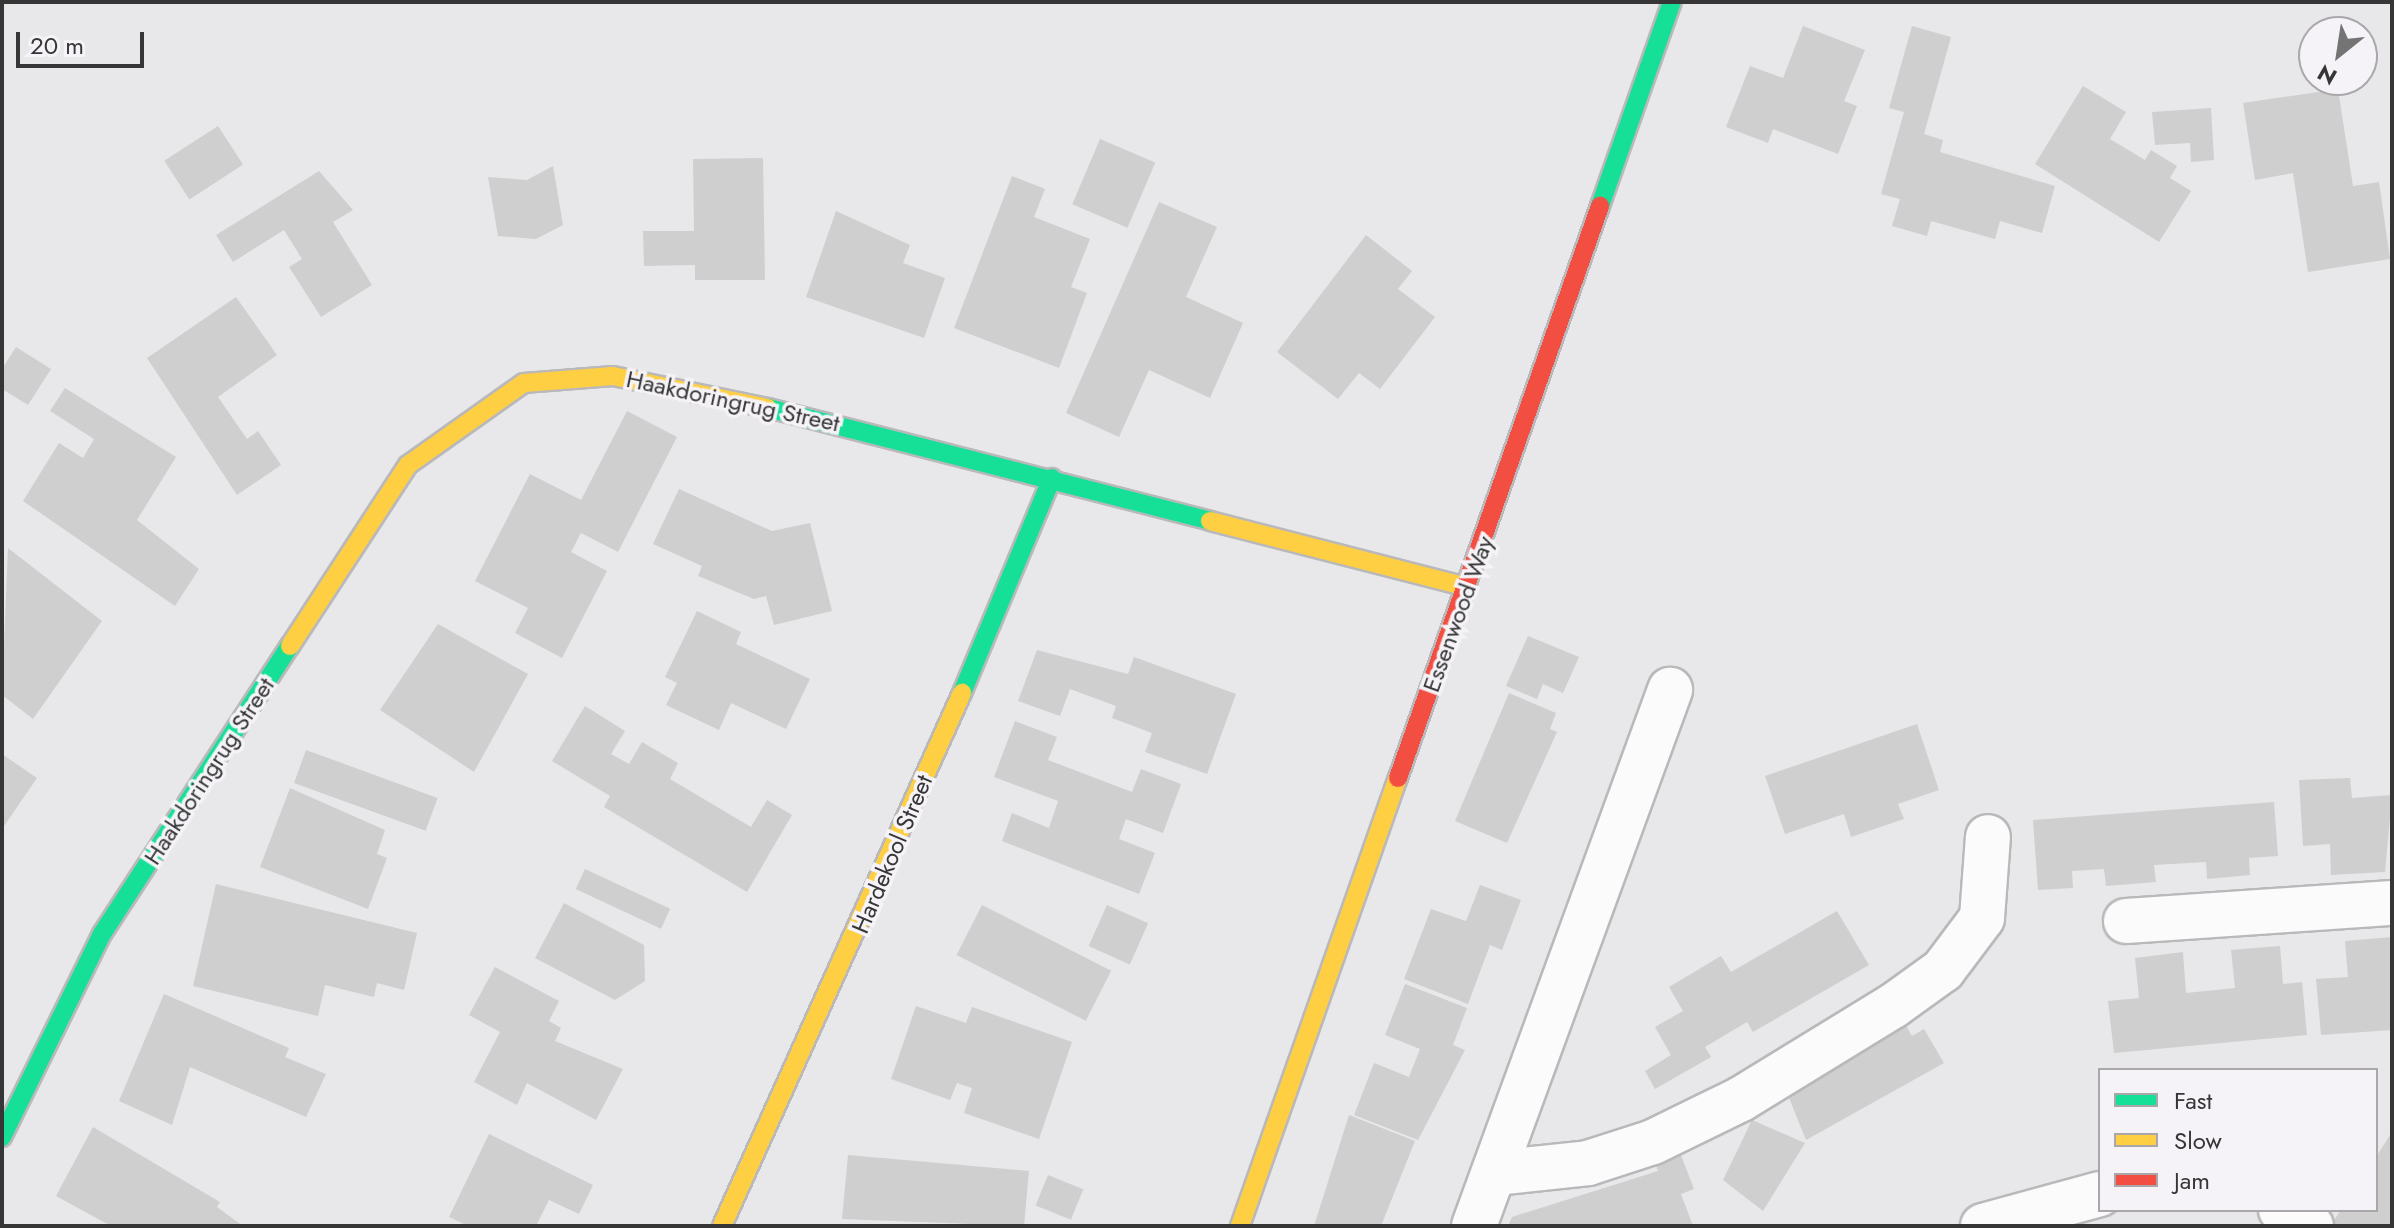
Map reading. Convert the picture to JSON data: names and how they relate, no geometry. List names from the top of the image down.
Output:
{
  "streets": {
    "street": ["Haakdoringrug Street", "Essenwood Way", "Hardekool Street"]
  },
  "crossings": [
    ["Haakdoringrug Street", "Essenwood Way"],
    ["Haakdoringrug Street", "Hardekool Street"]
  ],
  "legend": ["Fast", "Slow", "Jam"],
  "scale_bar": "20 m",
  "north": "bottom left"
}
